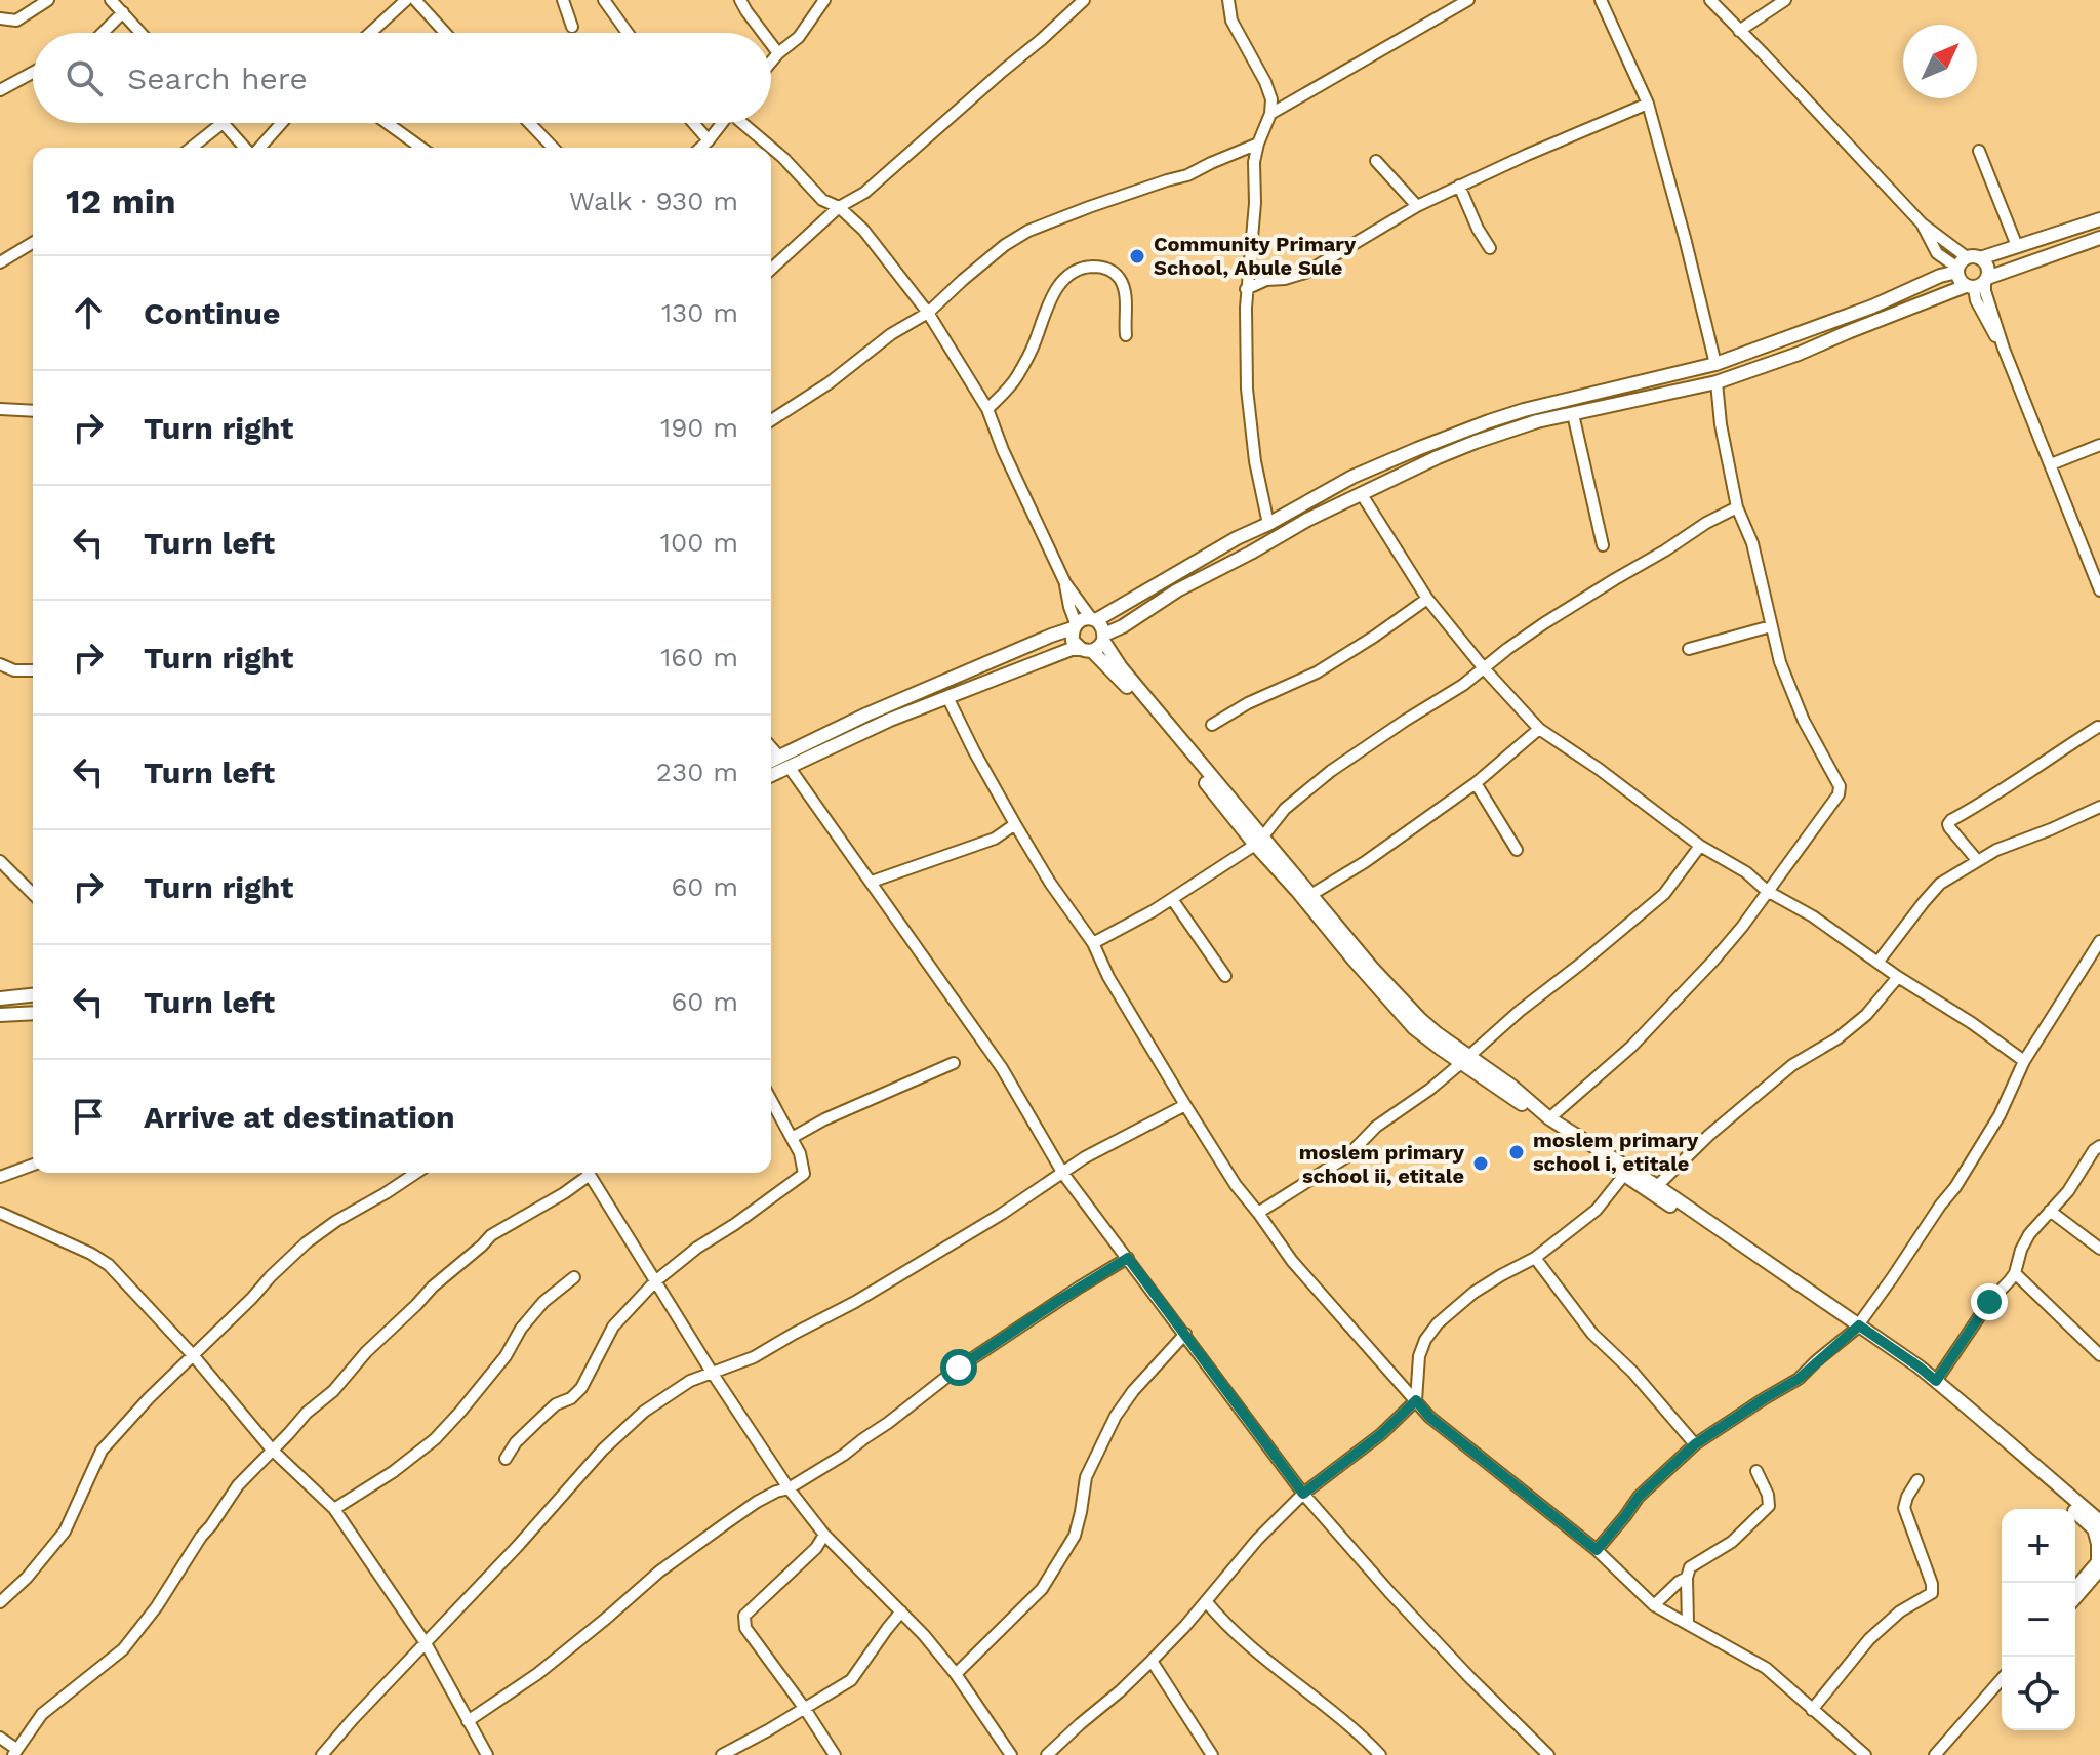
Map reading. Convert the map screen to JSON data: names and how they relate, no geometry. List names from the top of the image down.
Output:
{
  "places": ["Community Primary School, Abule Sule", "moslem primary school i, etitale", "moslem primary school ii, etitale"],
  "north": "top right",
  "page": {
    "search": "Search here",
    "heading": ["12 min", "Walk · 930 m"],
    "list": [
      ["Continue", "130 m"],
      ["Turn right", "190 m"],
      ["Turn left", "100 m"],
      ["Turn right", "160 m"],
      ["Turn left", "230 m"],
      ["Turn right", "60 m"],
      ["Turn left", "60 m"],
      "Arrive at destination"
    ],
    "map_buttons": ["+", "−"]
  }
}
